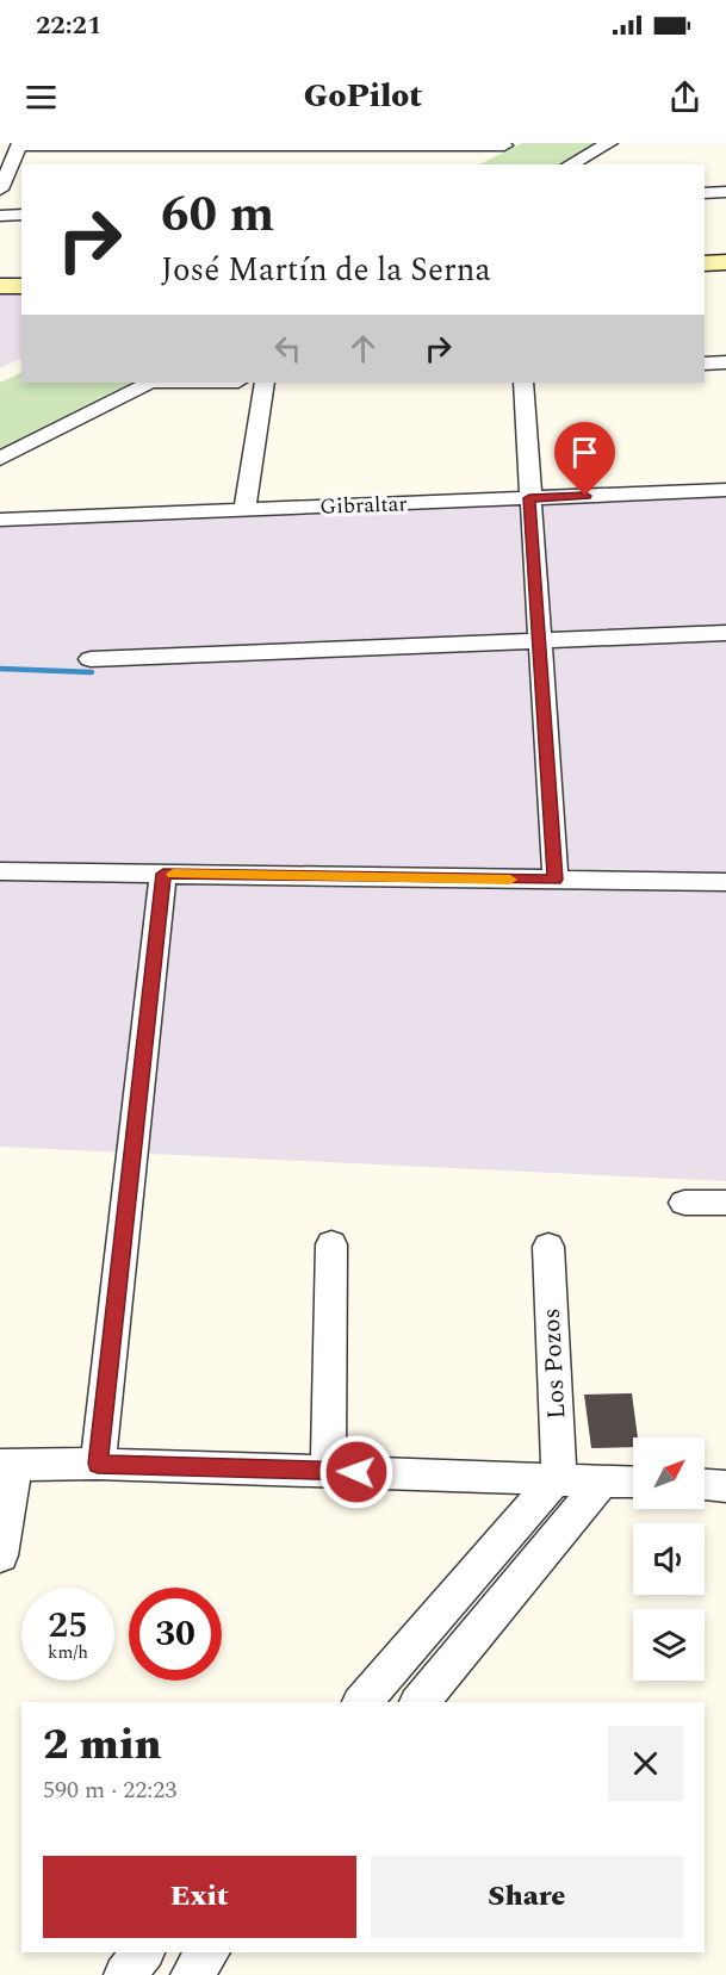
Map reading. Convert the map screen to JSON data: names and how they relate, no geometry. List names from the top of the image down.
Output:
{
  "streets": {
    "street": ["Gibraltar", "Los Pozos"]
  },
  "north": "top right",
  "page": {
    "status": "22:21",
    "header": "GoPilot",
    "turn": ["60 m", "José Martín de la Serna"],
    "speed": "25 km/h",
    "limit": "30",
    "heading": ["2 min", "590 m · 22:23"],
    "buttons": ["Exit", "Share"]
  }
}
